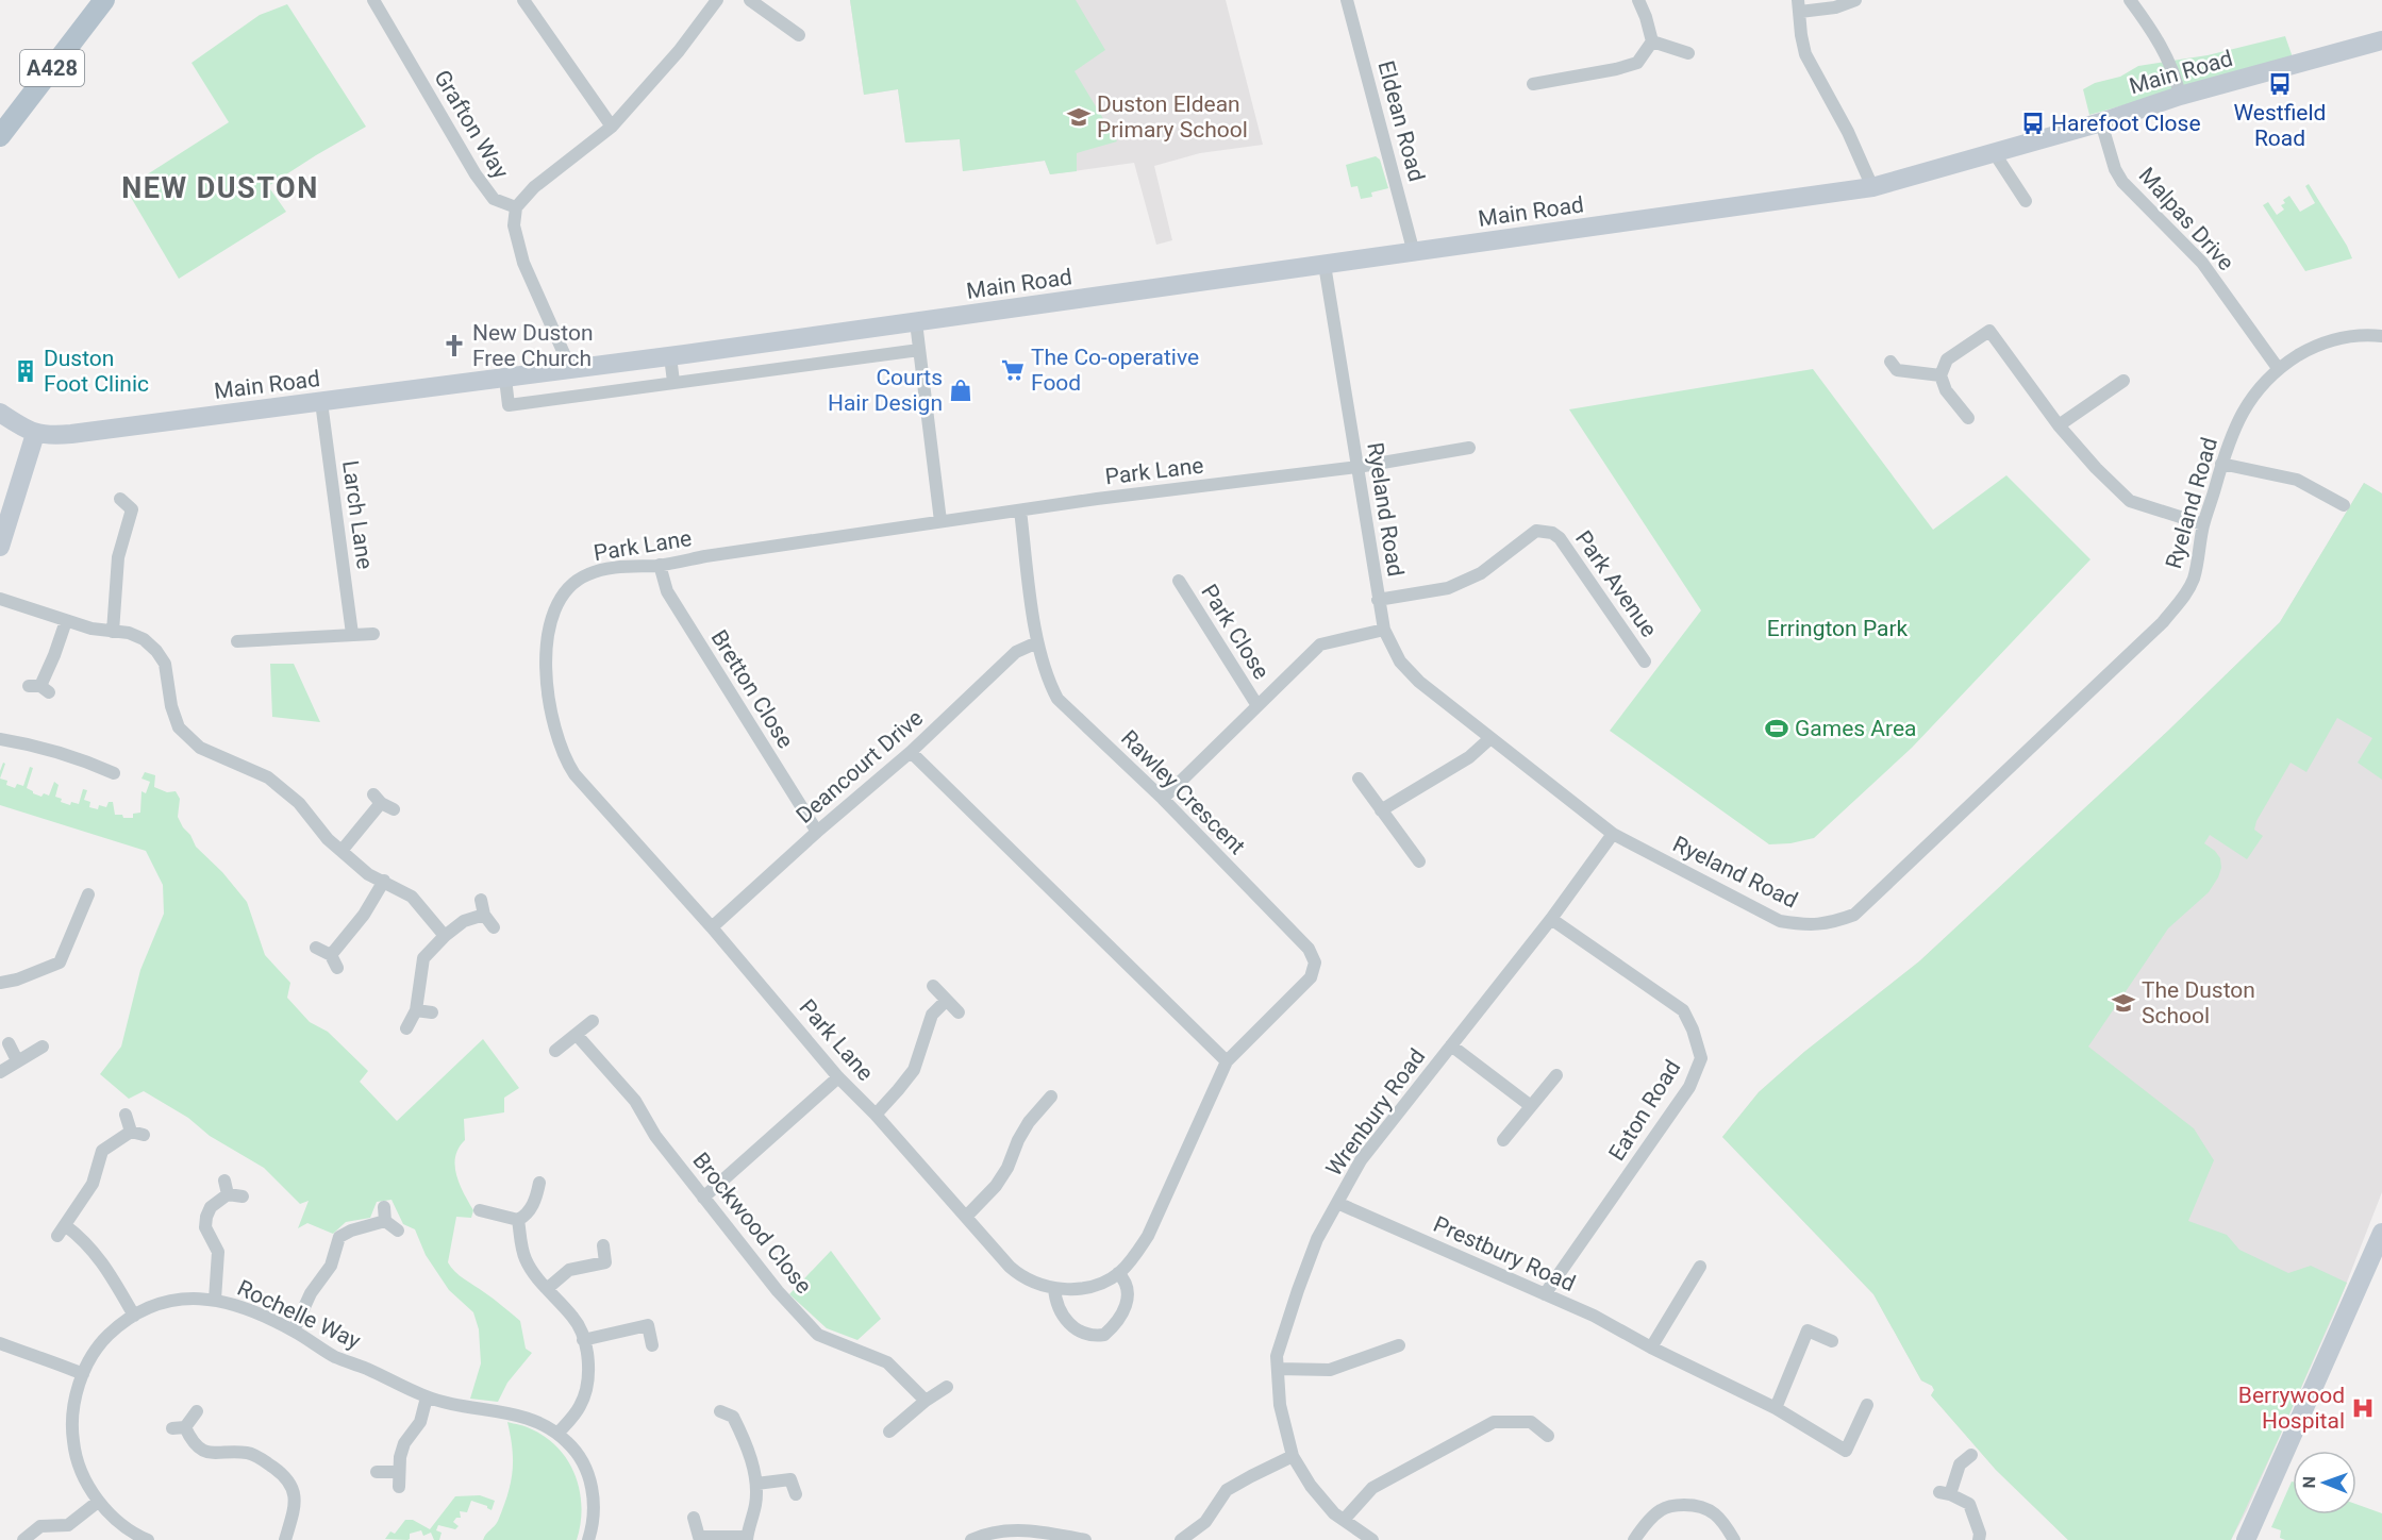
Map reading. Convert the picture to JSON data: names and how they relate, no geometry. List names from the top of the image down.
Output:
{
  "streets": {
    "main road": ["A428"],
    "street": [
      "Main Road",
      "Eldean Road",
      "Grafton Way",
      "Malpas Drive",
      "Park Lane",
      "Ryeland Road",
      "Larch Lane",
      "Park Avenue",
      "Park Close",
      "Bretton Close",
      "Deancourt Drive",
      "Rawley Crescent",
      "Eaton Road",
      "Wrenbury Road",
      "Brockwood Close",
      "Prestbury Road",
      "Rochelle Way"
    ]
  },
  "crossings": [
    ["Main Road", "Eldean Road"],
    ["Main Road", "Malpas Drive"],
    ["Main Road", "Ryeland Road"],
    ["Main Road", "Larch Lane"],
    ["Malpas Drive", "Ryeland Road"],
    ["Park Lane", "Ryeland Road"],
    ["Park Lane", "Bretton Close"],
    ["Park Lane", "Deancourt Drive"],
    ["Park Lane", "Rawley Crescent"],
    ["Ryeland Road", "Park Avenue"],
    ["Ryeland Road", "Wrenbury Road"],
    ["Bretton Close", "Deancourt Drive"],
    ["Deancourt Drive", "Rawley Crescent"],
    ["Eaton Road", "Wrenbury Road"],
    ["Eaton Road", "Prestbury Road"],
    ["Wrenbury Road", "Prestbury Road"]
  ],
  "districts": ["NEW DUSTON"],
  "parks": ["Errington Park"],
  "places": {
    "bus stop": ["Westfield Road", "Harefoot Close"],
    "school or university": ["Duston Eldean Primary School", "The Duston School"],
    "church": ["New Duston Free Church"],
    "supermarket": ["The Co-operative Food"],
    "building": ["Duston Foot Clinic"],
    "shop": ["Courts Hair Design"],
    "sports": ["Games Area"],
    "hospital": ["Berrywood Hospital"]
  },
  "north": "left"
}
